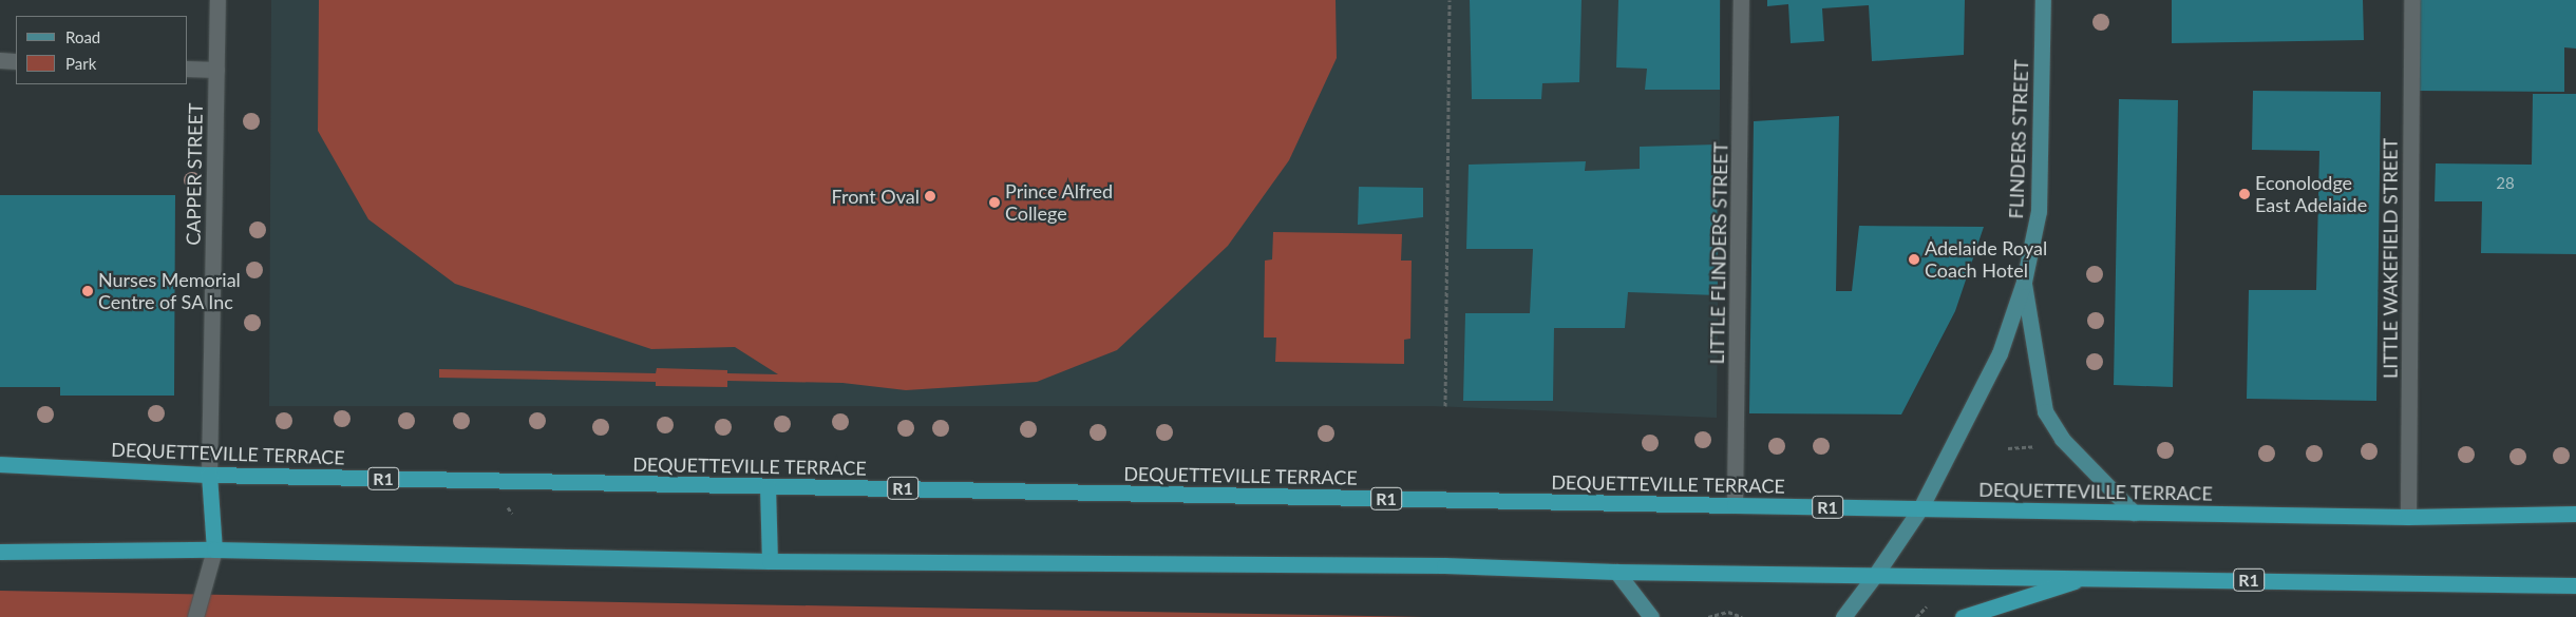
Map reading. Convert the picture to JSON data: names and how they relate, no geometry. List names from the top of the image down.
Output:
{
  "streets": {
    "highway": ["DEQUETTEVILLE TERRACE", "R1"],
    "main road": ["FLINDERS STREET"],
    "street": ["CAPPER STREET", "LITTLE FLINDERS STREET", "LITTLE WAKEFIELD STREET"]
  },
  "crossings": [
    ["FLINDERS STREET", "DEQUETTEVILLE TERRACE"],
    ["FLINDERS STREET", "R1"],
    ["CAPPER STREET", "DEQUETTEVILLE TERRACE"],
    ["LITTLE FLINDERS STREET", "DEQUETTEVILLE TERRACE"],
    ["LITTLE WAKEFIELD STREET", "DEQUETTEVILLE TERRACE"]
  ],
  "places": [
    "Econolodge East Adelaide",
    "Front Oval",
    "Prince Alfred College",
    "Adelaide Royal Coach Hotel",
    "Nurses Memorial Centre of SA Inc"
  ],
  "house_numbers": ["28"],
  "legend": ["Road", "Park"]
}
